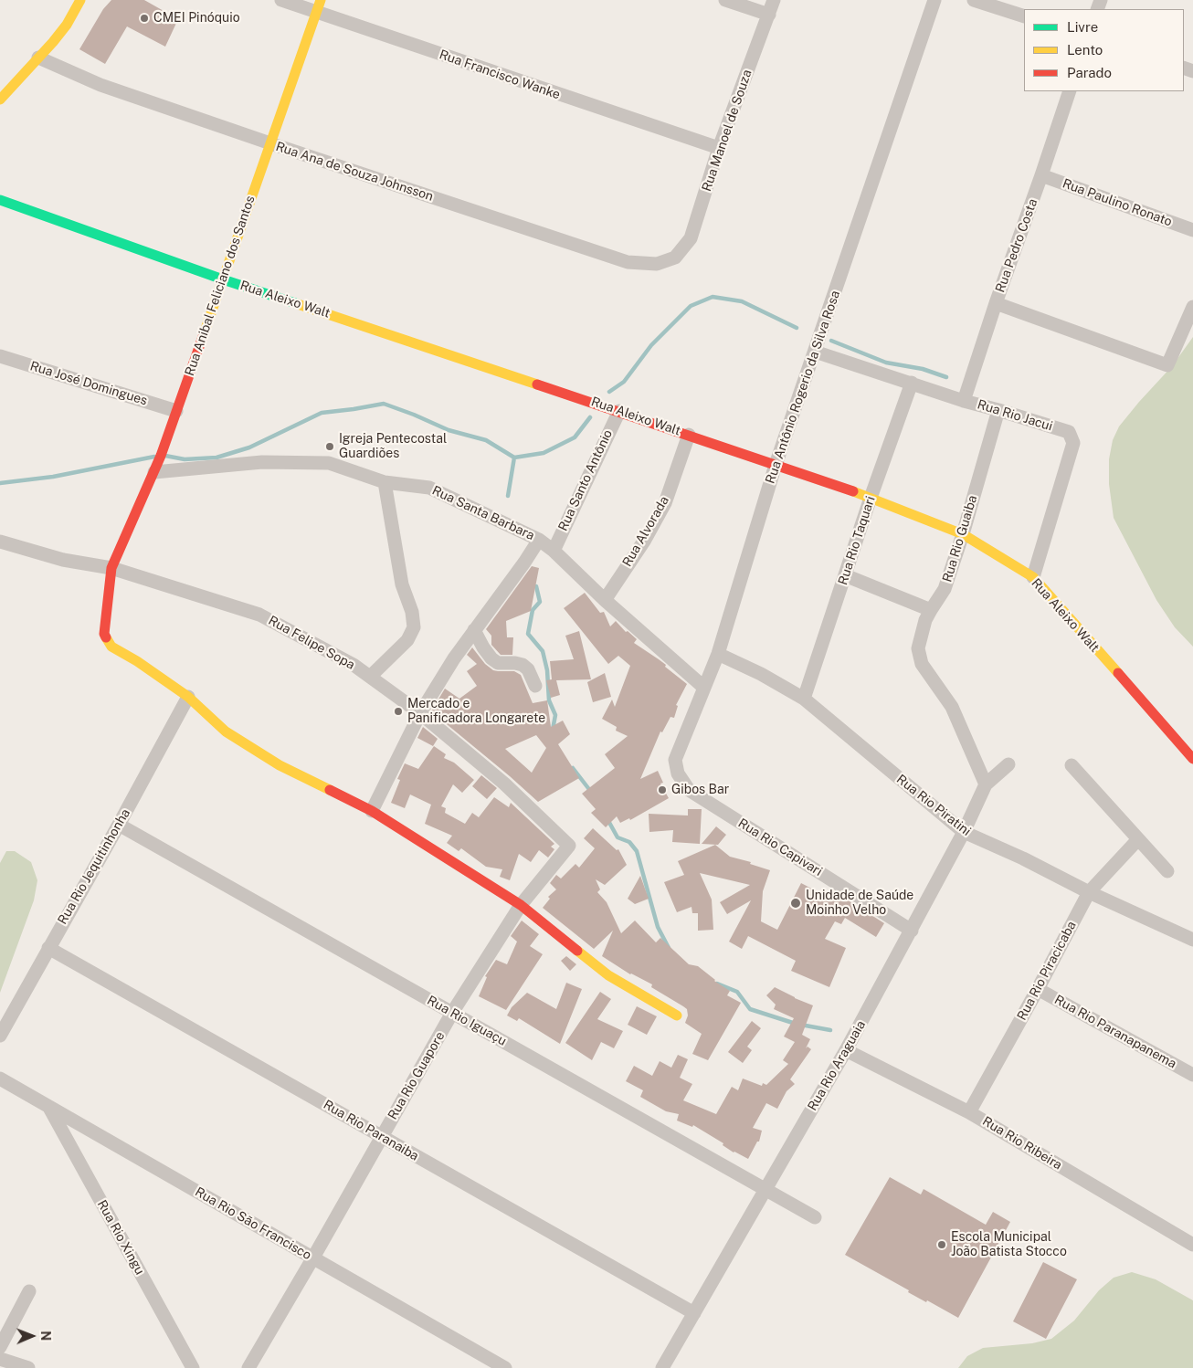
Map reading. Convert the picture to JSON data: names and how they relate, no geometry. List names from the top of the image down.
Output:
{
  "streets": {
    "street": [
      "Rua Francisco Wanke",
      "Rua Manoel de Souza",
      "Rua Ana de Souza Johnsson",
      "Rua Paulino Ronato",
      "Rua Pedro Costa",
      "Rua Anibal Feliciano dos Santos",
      "Rua Aleixo Walt",
      "Rua José Domingues",
      "Rua Antônio Rogerio da Silva Rosa",
      "Rua Rio Jacui",
      "Rua Santo Antônio",
      "Rua Santa Barbara",
      "Rua Alvorada",
      "Rua Rio Guaiba",
      "Rua Rio Taquari",
      "Rua Felipe Sopa",
      "Rua Rio Piratini",
      "Rua Rio Capivari",
      "Rua Rio Jequitinhonha",
      "Rua Rio Piracicaba",
      "Rua Rio Iguaçu",
      "Rua Rio Paranapanema",
      "Rua Rio Araguaia",
      "Rua Rio Guapore",
      "Rua Rio Paranaiba",
      "Rua Rio Ribeira",
      "Rua Rio São Francisco",
      "Rua Rio Xingu"
    ]
  },
  "crossings": [
    ["Rua Francisco Wanke", "Rua Manoel de Souza"],
    ["Rua Francisco Wanke", "Rua Anibal Feliciano dos Santos"],
    ["Rua Manoel de Souza", "Rua Ana de Souza Johnsson"],
    ["Rua Ana de Souza Johnsson", "Rua Anibal Feliciano dos Santos"],
    ["Rua Paulino Ronato", "Rua Pedro Costa"],
    ["Rua Pedro Costa", "Rua Rio Jacui"],
    ["Rua Anibal Feliciano dos Santos", "Rua Aleixo Walt"],
    ["Rua Anibal Feliciano dos Santos", "Rua José Domingues"],
    ["Rua Anibal Feliciano dos Santos", "Rua Santa Barbara"],
    ["Rua Anibal Feliciano dos Santos", "Rua Felipe Sopa"],
    ["Rua Anibal Feliciano dos Santos", "Rua Rio Jequitinhonha"],
    ["Rua Anibal Feliciano dos Santos", "Rua Rio Guapore"],
    ["Rua Aleixo Walt", "Rua Antônio Rogerio da Silva Rosa"],
    ["Rua Aleixo Walt", "Rua Rio Jacui"],
    ["Rua Aleixo Walt", "Rua Santo Antônio"],
    ["Rua Aleixo Walt", "Rua Alvorada"],
    ["Rua Aleixo Walt", "Rua Rio Guaiba"],
    ["Rua Aleixo Walt", "Rua Rio Taquari"],
    ["Rua Antônio Rogerio da Silva Rosa", "Rua Rio Jacui"],
    ["Rua Antônio Rogerio da Silva Rosa", "Rua Santa Barbara"],
    ["Rua Antônio Rogerio da Silva Rosa", "Rua Rio Piratini"],
    ["Rua Antônio Rogerio da Silva Rosa", "Rua Rio Capivari"],
    ["Rua Rio Jacui", "Rua Rio Guaiba"],
    ["Rua Rio Jacui", "Rua Rio Taquari"],
    ["Rua Santo Antônio", "Rua Santa Barbara"],
    ["Rua Santa Barbara", "Rua Alvorada"],
    ["Rua Rio Guaiba", "Rua Rio Araguaia"],
    ["Rua Rio Taquari", "Rua Rio Piratini"],
    ["Rua Felipe Sopa", "Rua Rio Guapore"],
    ["Rua Rio Piratini", "Rua Rio Piracicaba"],
    ["Rua Rio Piratini", "Rua Rio Araguaia"],
    ["Rua Rio Capivari", "Rua Rio Araguaia"],
    ["Rua Rio Jequitinhonha", "Rua Rio Iguaçu"],
    ["Rua Rio Jequitinhonha", "Rua Rio Paranaiba"],
    ["Rua Rio Piracicaba", "Rua Rio Paranapanema"],
    ["Rua Rio Piracicaba", "Rua Rio Ribeira"],
    ["Rua Rio Iguaçu", "Rua Rio Araguaia"],
    ["Rua Rio Iguaçu", "Rua Rio Guapore"],
    ["Rua Rio Araguaia", "Rua Rio Paranaiba"],
    ["Rua Rio Araguaia", "Rua Rio Ribeira"],
    ["Rua Rio Guapore", "Rua Rio Paranaiba"],
    ["Rua Rio Guapore", "Rua Rio São Francisco"],
    ["Rua Rio São Francisco", "Rua Rio Xingu"]
  ],
  "places": [
    "CMEI Pinóquio",
    "Igreja Pentecostal Guardiões",
    "Mercado e Panificadora Longarete",
    "Gibos Bar",
    "Unidade de Saúde Moinho Velho",
    "Escola Municipal João Batista Stocco"
  ],
  "legend": ["Livre", "Lento", "Parado"],
  "north": "right"
}
